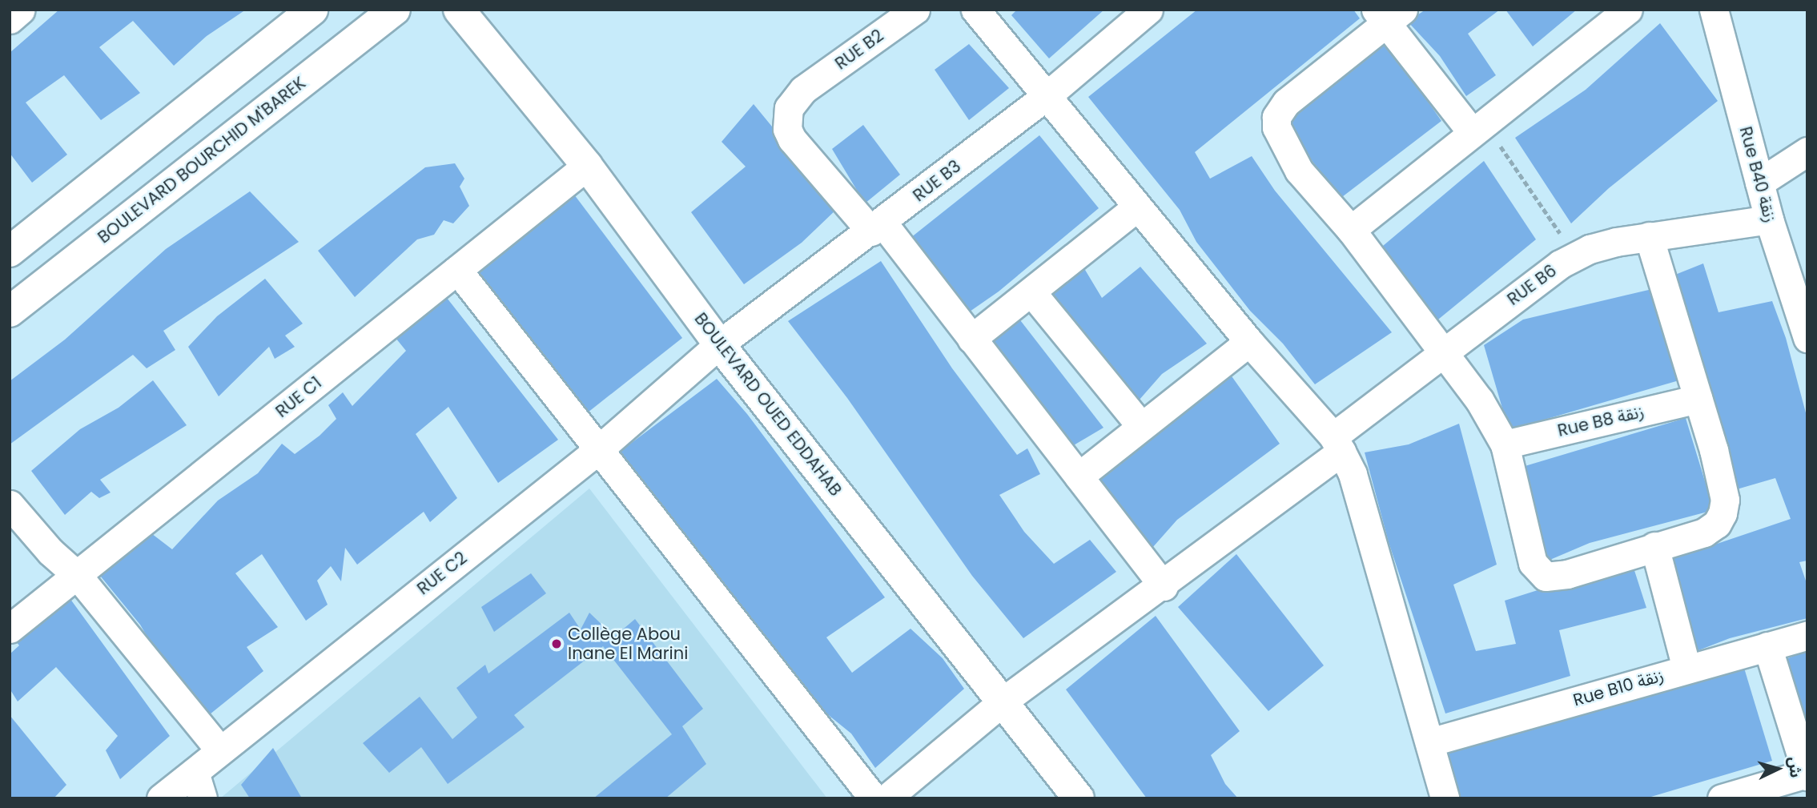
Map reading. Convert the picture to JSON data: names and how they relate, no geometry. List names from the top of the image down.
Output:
{
  "streets": {
    "street": [
      "RUE B2",
      "BOULEVARD BOURCHID M'BAREK",
      "Rue B40 زنقة",
      "RUE B3",
      "RUE B6",
      "RUE C1",
      "BOULEVARD OUED EDDAHAB",
      "Rue B8 زنقة",
      "RUE C2",
      "Rue B10 زنقة"
    ]
  },
  "crossings": [
    ["RUE B2", "RUE B3"],
    ["Rue B40 زنقة", "RUE B6"],
    ["RUE B3", "BOULEVARD OUED EDDAHAB"],
    ["RUE B3", "RUE C2"],
    ["RUE B6", "BOULEVARD OUED EDDAHAB"],
    ["RUE C1", "BOULEVARD OUED EDDAHAB"],
    ["BOULEVARD OUED EDDAHAB", "RUE C2"]
  ],
  "places": ["Collège Abou Inane El Marini"],
  "north": "right"
}
